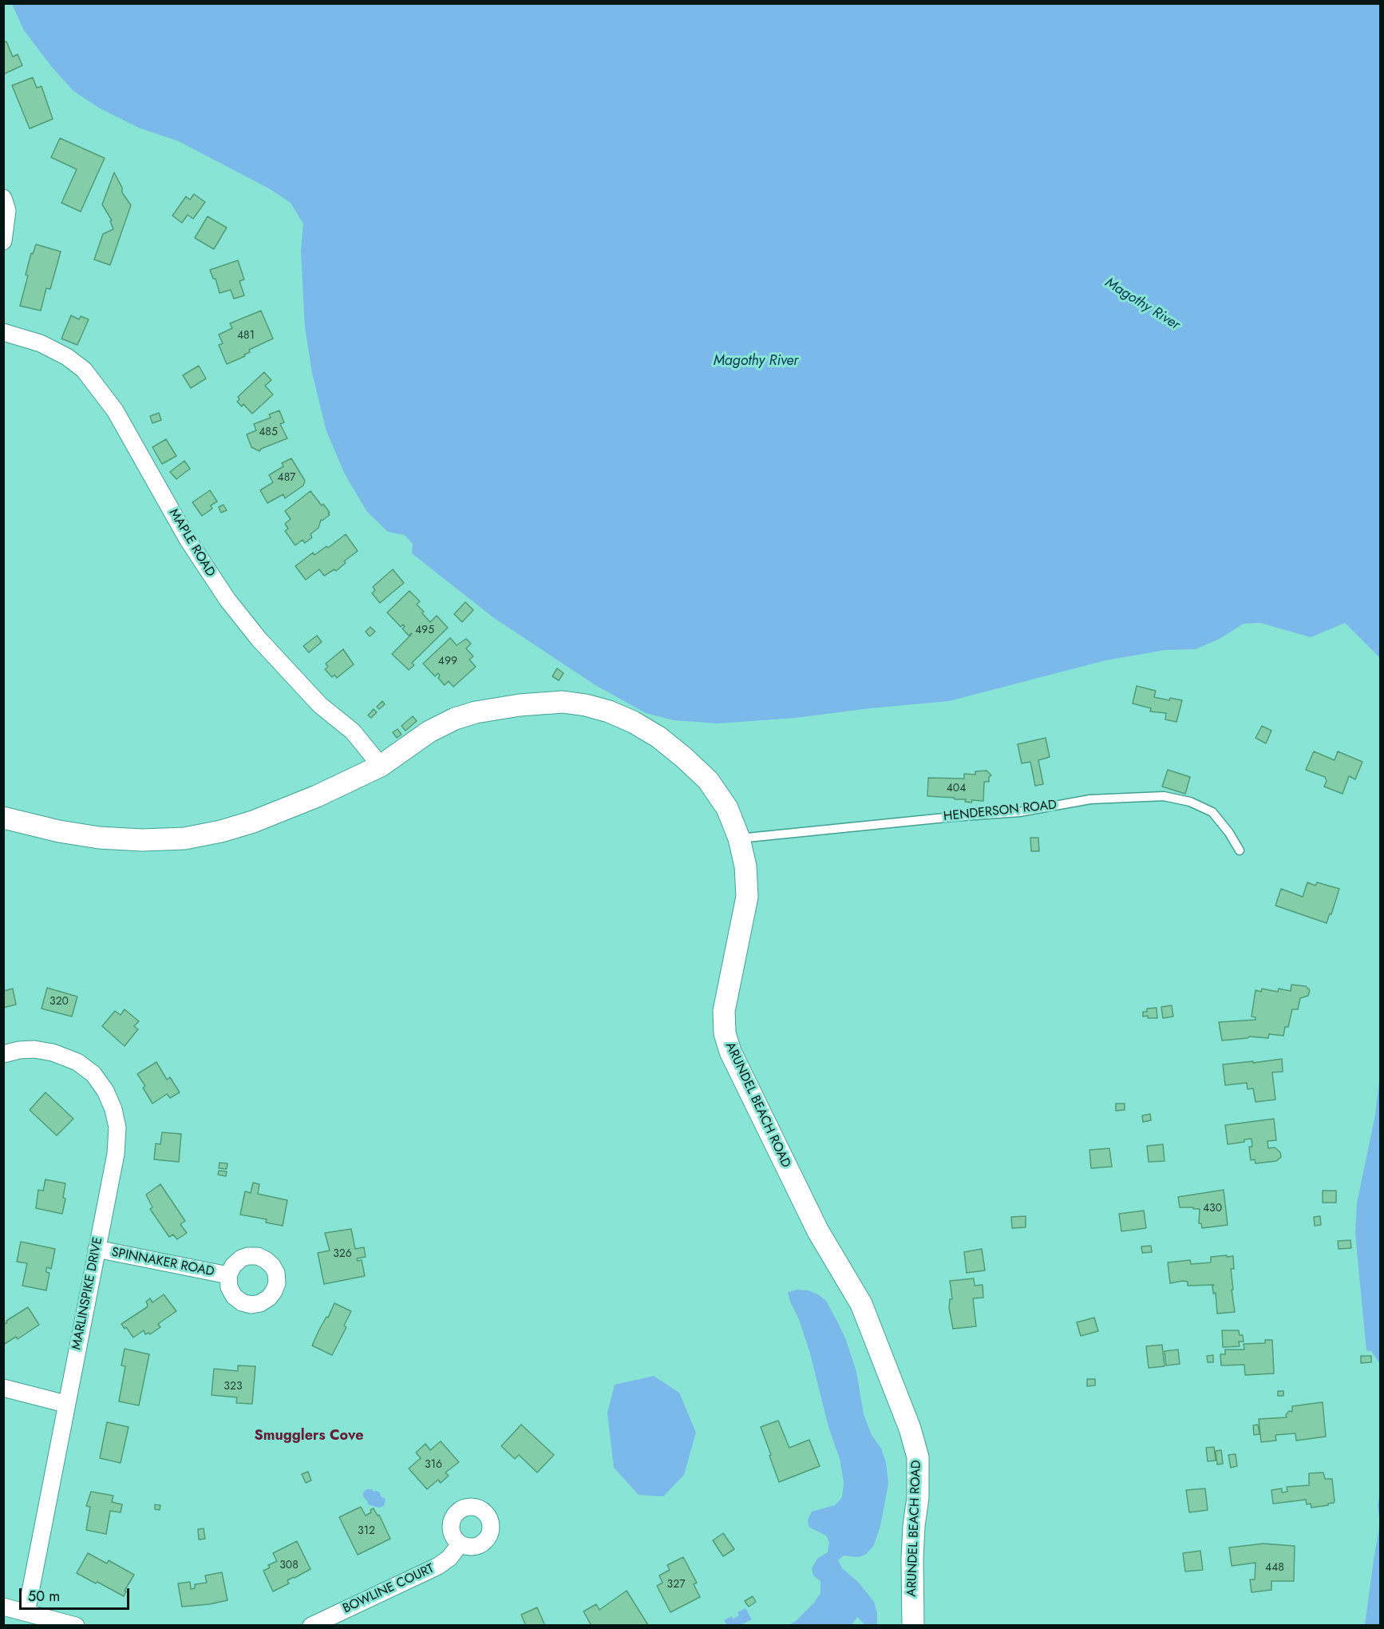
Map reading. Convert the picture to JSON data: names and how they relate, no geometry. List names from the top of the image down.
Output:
{
  "streets": {
    "street": [
      "MAPLE ROAD",
      "ARUNDEL BEACH ROAD",
      "SPINNAKER ROAD",
      "MARLINSPIKE DRIVE",
      "BOWLINE COURT"
    ],
    "lane": ["HENDERSON ROAD"]
  },
  "crossings": [
    ["MAPLE ROAD", "ARUNDEL BEACH ROAD"],
    ["HENDERSON ROAD", "ARUNDEL BEACH ROAD"],
    ["SPINNAKER ROAD", "MARLINSPIKE DRIVE"]
  ],
  "districts": ["Smugglers Cove"],
  "water": ["Magothy River"],
  "house_numbers": [
    "481",
    "485",
    "487",
    "495",
    "499",
    "404",
    "320",
    "430",
    "326",
    "323",
    "316",
    "312",
    "308",
    "448",
    "327"
  ],
  "scale_bar": "50 m"
}
